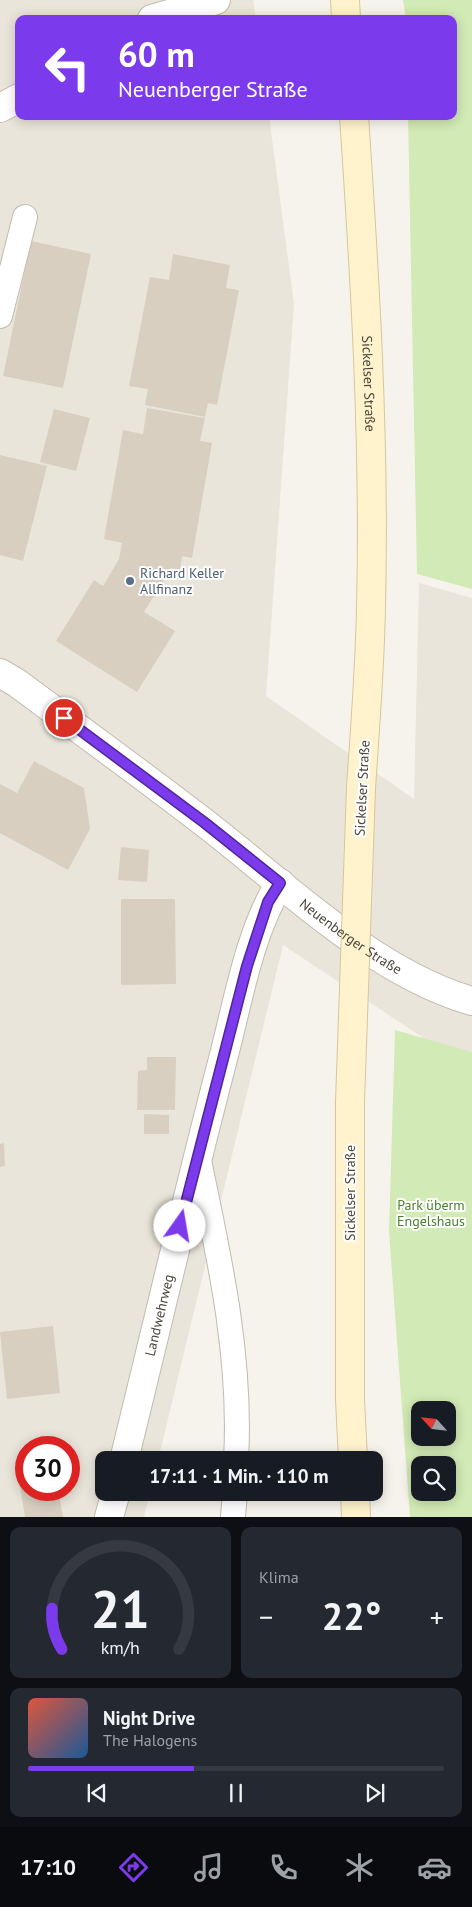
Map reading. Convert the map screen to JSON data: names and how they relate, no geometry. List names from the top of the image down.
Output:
{
  "streets": {
    "main road": ["Sickelser Straße"],
    "street": ["Neuenberger Straße", "Landwehrweg"]
  },
  "crossings": [
    ["Neuenberger Straße", "Landwehrweg"]
  ],
  "parks": ["Park überm Engelshaus"],
  "places": ["Richard Keller Allfinanz"],
  "north": "top left",
  "page": {
    "turn": ["60 m", "Neuenberger Straße"],
    "limit": "30",
    "trip": "17:11 · 1 Min. · 110 m",
    "tile": "Klima",
    "heat": ["−", "22°", "+"],
    "song": ["Night Drive", "The Halogens"],
    "tabs": "17:10",
    "gauge": ["21", "km/h"]
  }
}
